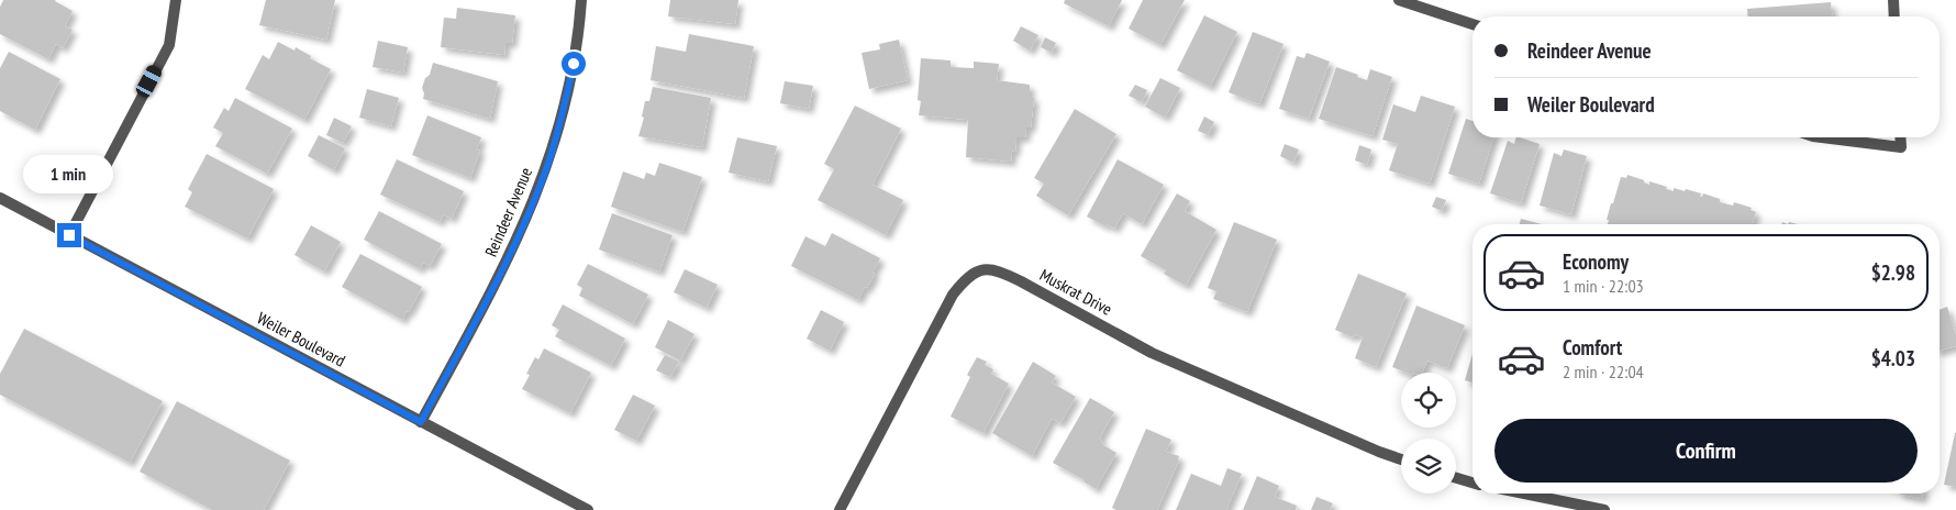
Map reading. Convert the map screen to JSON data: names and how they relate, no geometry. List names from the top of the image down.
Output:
{
  "streets": {
    "street": ["Reindeer Avenue", "Muskrat Drive", "Weiler Boulevard"]
  },
  "crossings": [
    ["Reindeer Avenue", "Weiler Boulevard"]
  ],
  "page": {
    "banner": ["Reindeer Avenue", "Weiler Boulevard"],
    "bubble": "1 min",
    "list": [
      {
        "name": "Economy",
        "note": "1 min · 22:03",
        "value": "$2.98"
      },
      {
        "name": "Comfort",
        "note": "2 min · 22:04",
        "value": "$4.03"
      }
    ],
    "buttons": "Confirm"
  }
}
